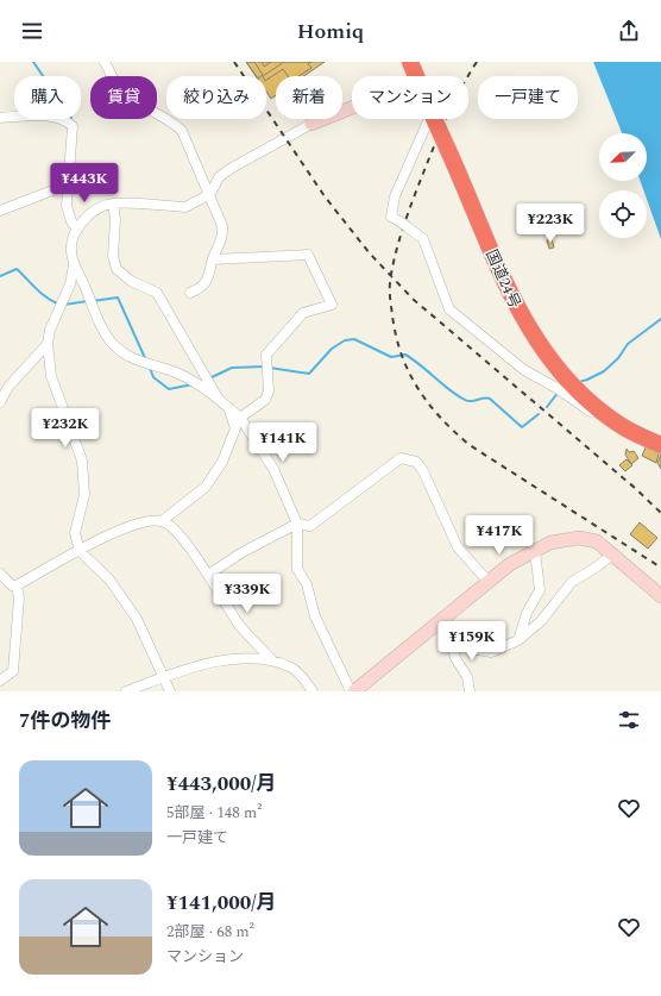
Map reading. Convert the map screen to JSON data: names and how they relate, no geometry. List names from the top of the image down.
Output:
{
  "streets": {
    "highway": ["国道24号"]
  },
  "north": "bottom left",
  "page": {
    "header": "Homiq",
    "chip": [
      "購入",
      "賃貸",
      "絞り込み",
      "新着",
      "マンション",
      "一戸建て"
    ],
    "price": [
      "¥443K",
      "¥223K",
      "¥232K",
      "¥141K",
      "¥417K",
      "¥339K",
      "¥159K"
    ],
    "heading": "7件の物件",
    "list": [
      {
        "name": "¥443,000/月",
        "note": "5部屋 · 148 m² · 一戸建て"
      },
      {
        "name": "¥141,000/月",
        "note": "2部屋 · 68 m² · マンション"
      }
    ]
  }
}
